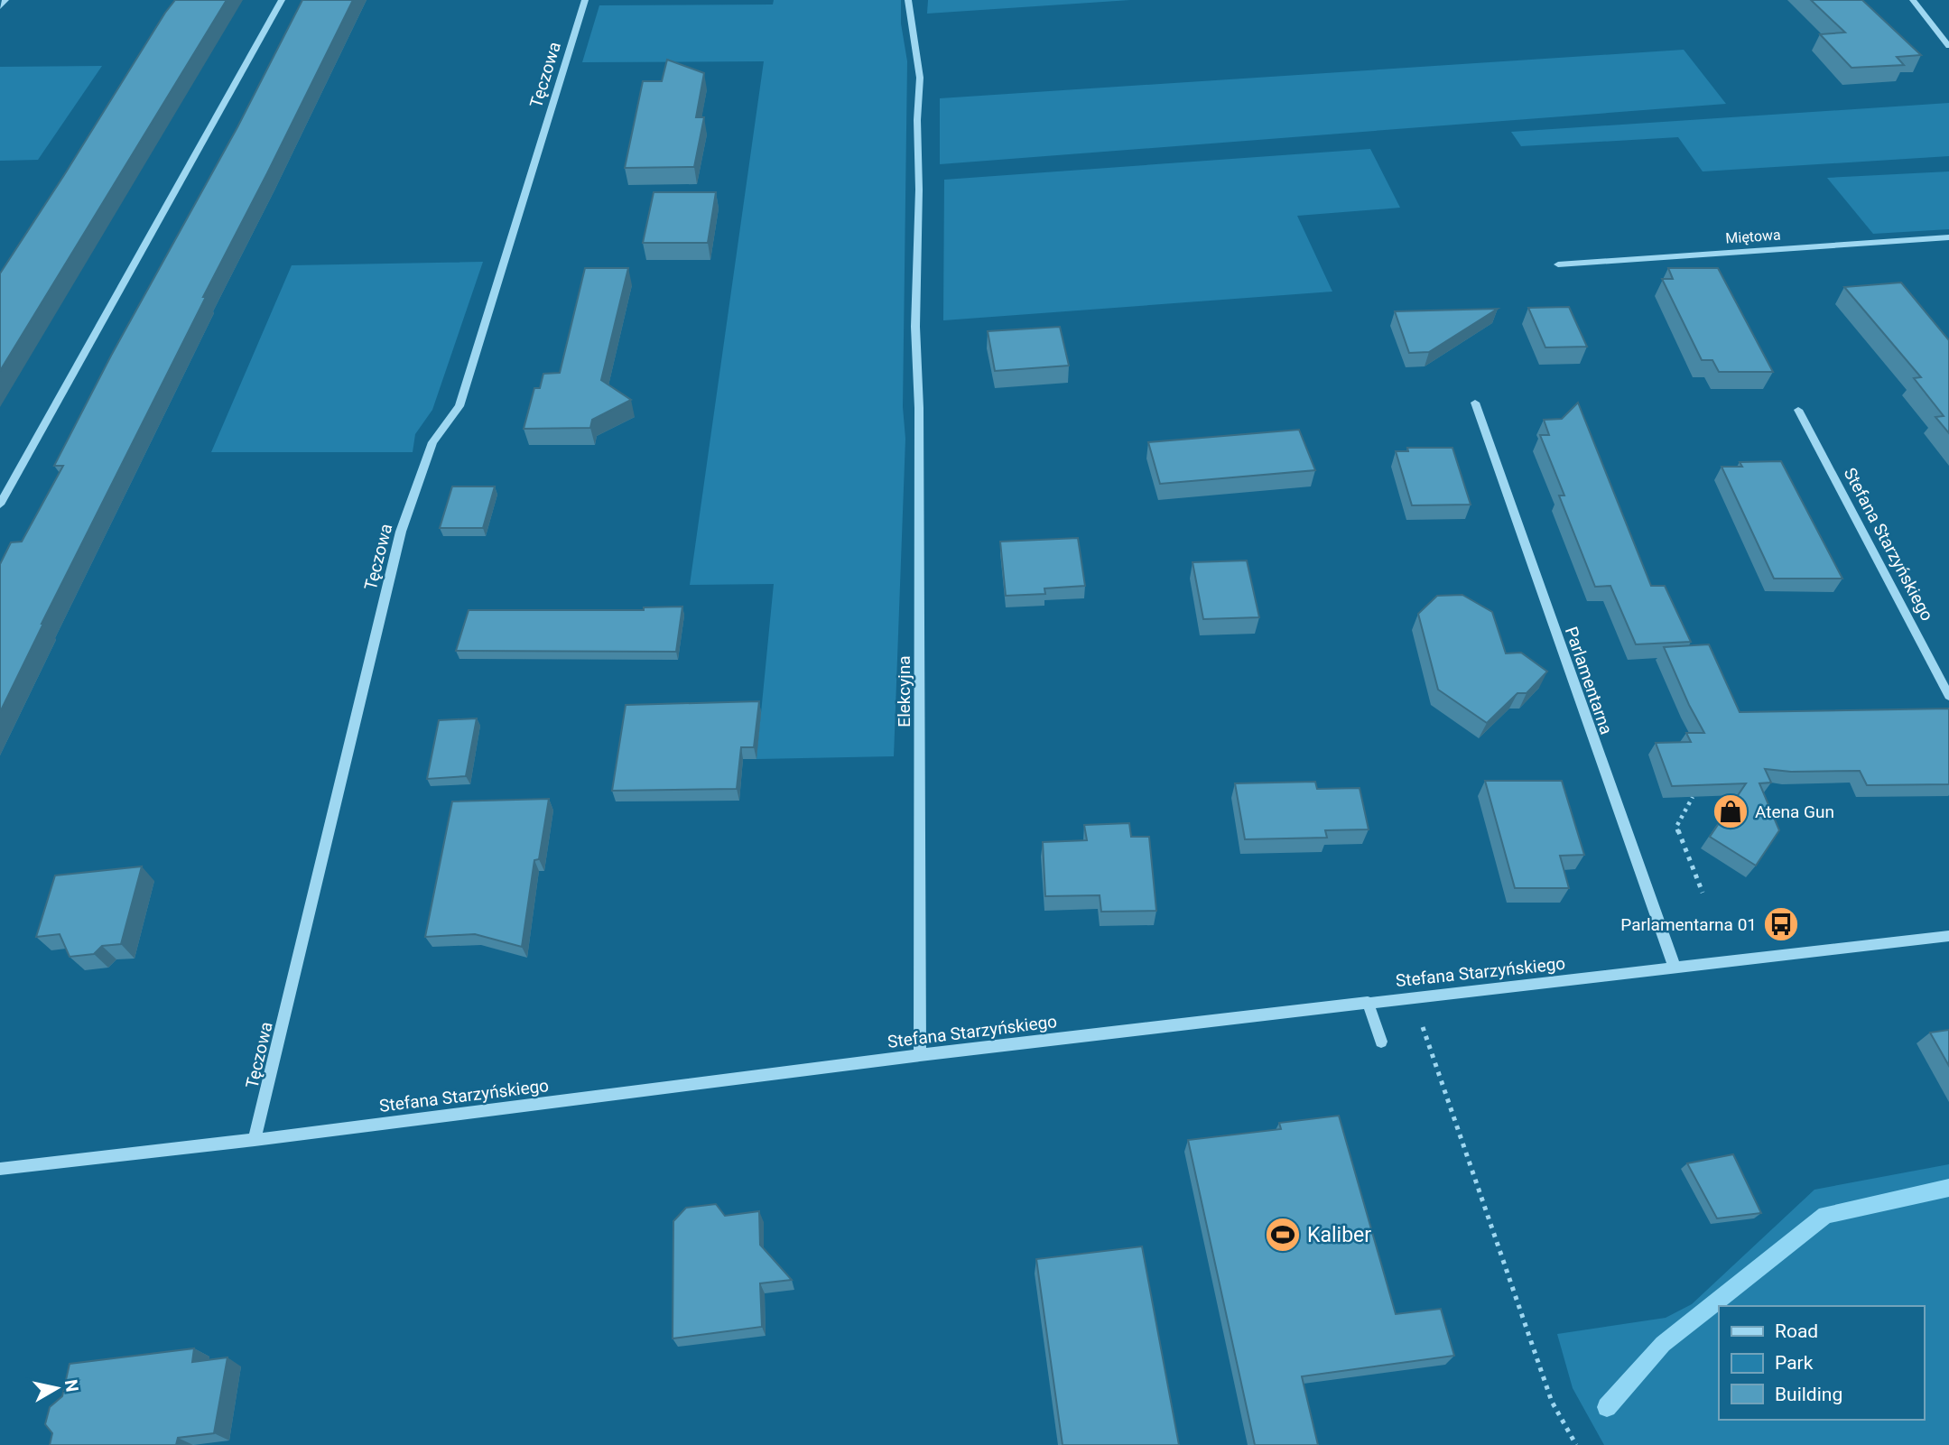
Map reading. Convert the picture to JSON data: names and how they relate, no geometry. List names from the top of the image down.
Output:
{
  "streets": {
    "street": [
      "Tęczowa",
      "Miętowa",
      "Stefana Starzyńskiego",
      "Parlamentarna",
      "Elekcyjna"
    ]
  },
  "crossings": [
    ["Tęczowa", "Stefana Starzyńskiego"],
    ["Stefana Starzyńskiego", "Parlamentarna"],
    ["Stefana Starzyńskiego", "Elekcyjna"]
  ],
  "places": {
    "shop": ["Atena Gun"],
    "bus stop": ["Parlamentarna 01"],
    "sports": ["Kaliber"]
  },
  "legend": ["Road", "Park", "Building"],
  "north": "right"
}
